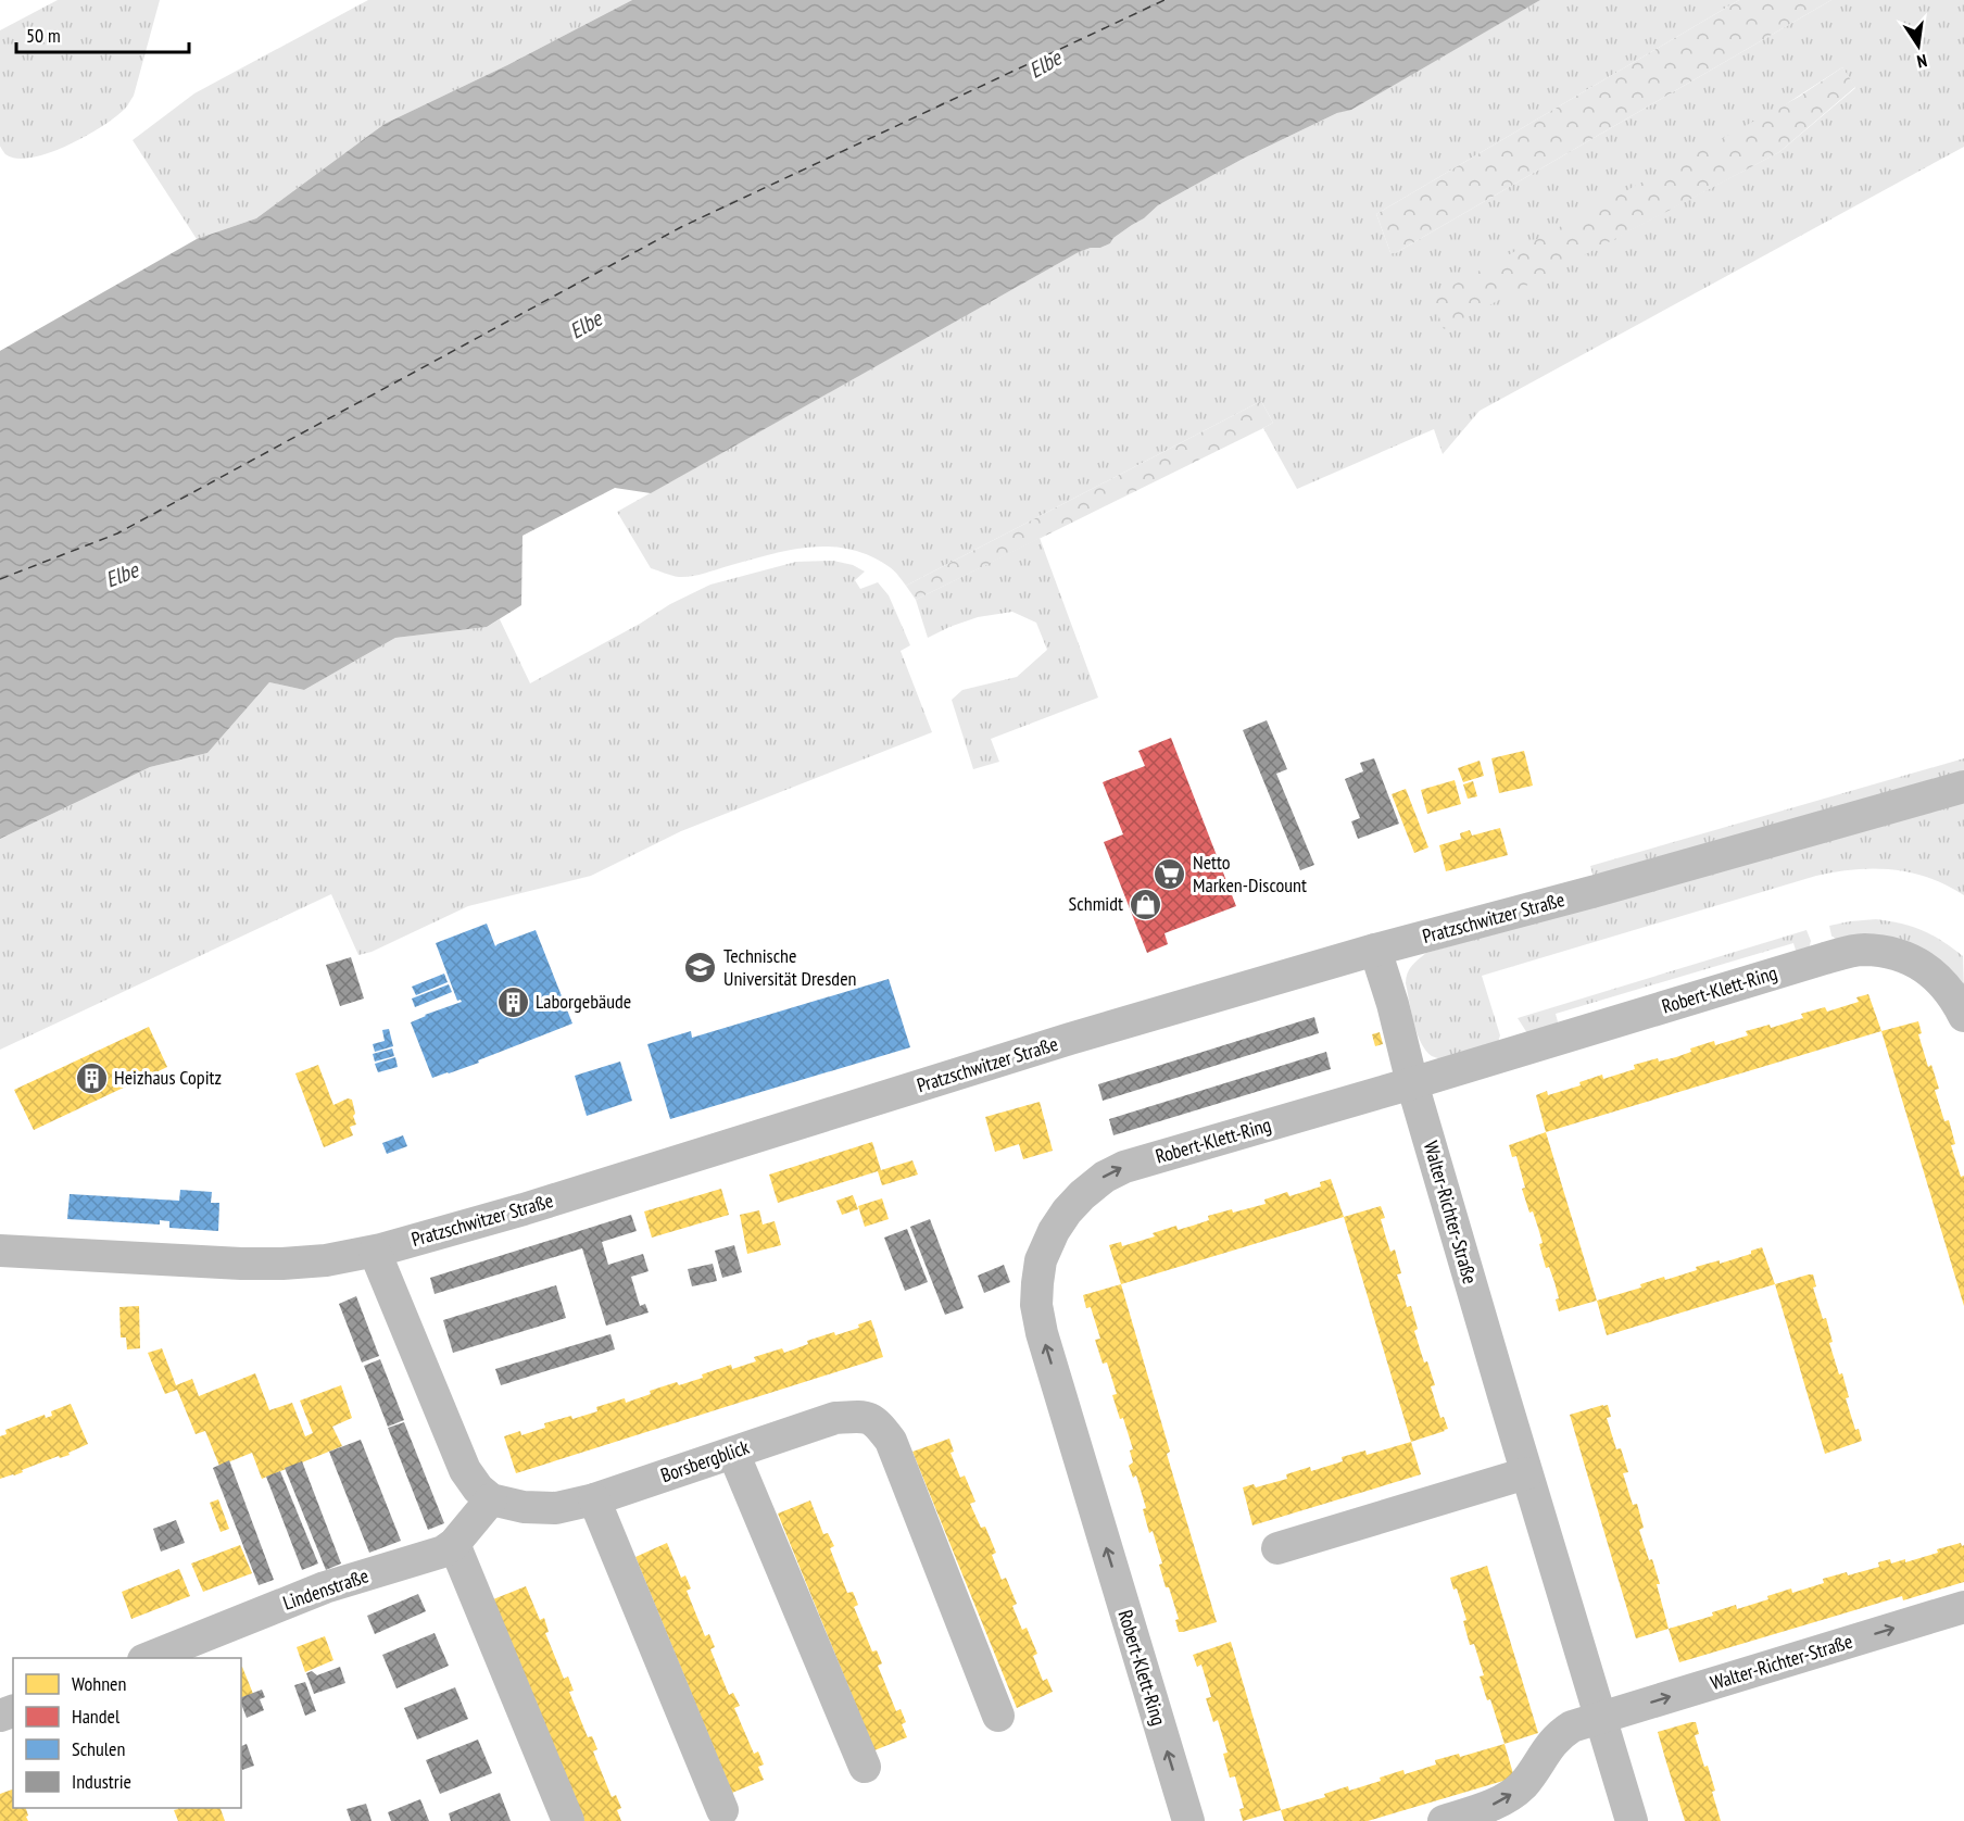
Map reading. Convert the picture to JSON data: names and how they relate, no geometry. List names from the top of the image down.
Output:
{
  "streets": {
    "street": [
      "Pratzschwitzer Straße",
      "Robert-Klett-Ring",
      "Walter-Richter-Straße",
      "Borsbergblick",
      "Lindenstraße"
    ]
  },
  "crossings": [
    ["Pratzschwitzer Straße", "Walter-Richter-Straße"],
    ["Robert-Klett-Ring", "Walter-Richter-Straße"],
    ["Borsbergblick", "Lindenstraße"]
  ],
  "water": ["Elbe"],
  "places": {
    "supermarket": ["Netto Marken-Discount"],
    "shop": ["Schmidt"],
    "school or university": ["Technische Universität Dresden"],
    "building": ["Laborgebäude", "Heizhaus Copitz"]
  },
  "legend": [
    "Wohnen",
    "Handel",
    "Schulen",
    "Industrie"
  ],
  "scale_bar": "50 m",
  "north": "bottom"
}
